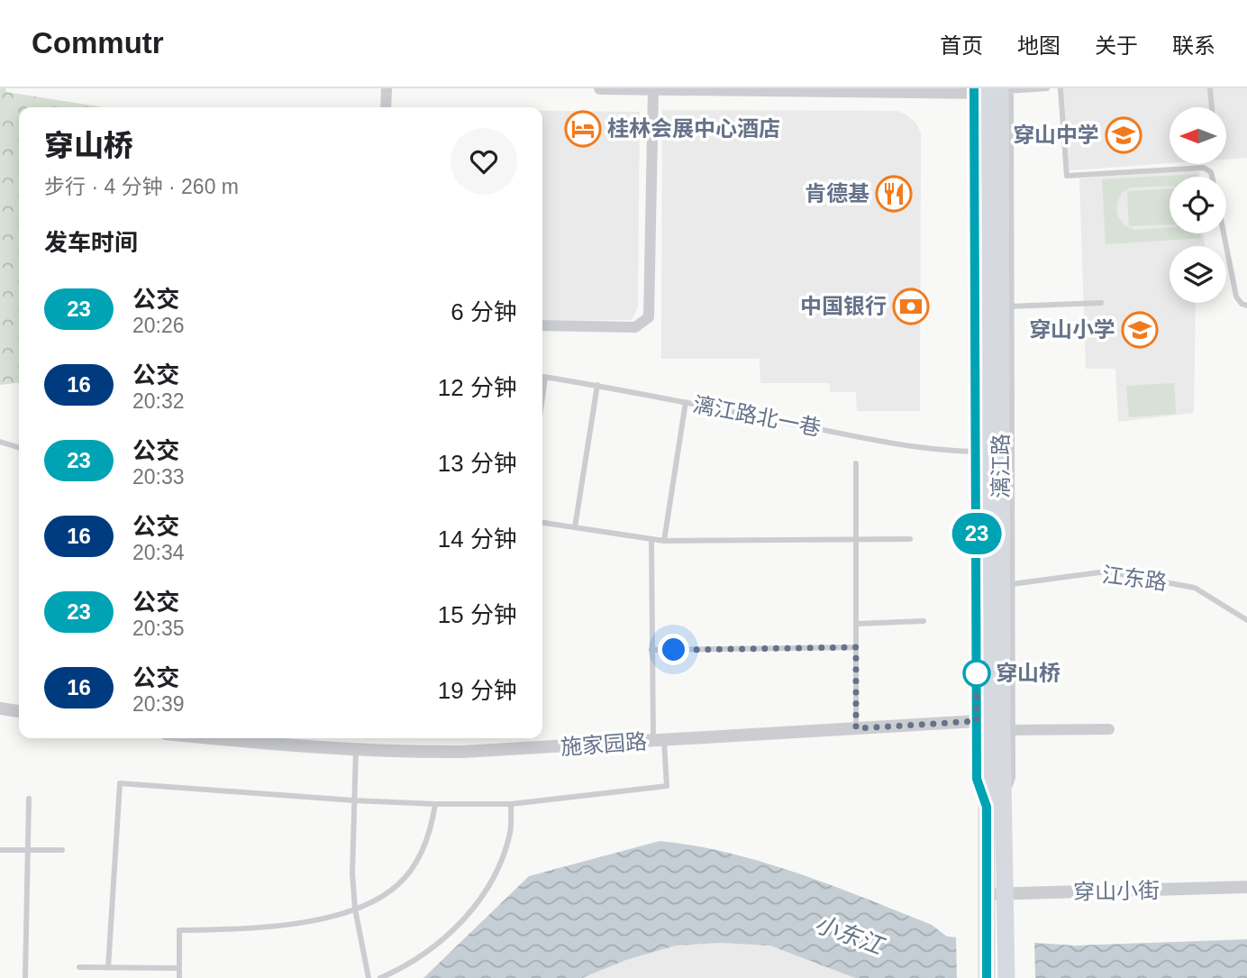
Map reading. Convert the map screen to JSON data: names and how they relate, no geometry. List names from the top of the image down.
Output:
{
  "streets": {
    "highway": ["漓江路"],
    "street": ["施家园路", "穿山小街"],
    "lane": ["漓江路北一巷", "江东路"]
  },
  "crossings": [
    ["漓江路", "施家园路"],
    ["漓江路", "穿山小街"]
  ],
  "water": ["小东江"],
  "places": {
    "hotel": ["桂林会展中心酒店"],
    "school or university": ["穿山中学", "穿山小学"],
    "restaurant": ["肯德基"],
    "bank": ["中国银行"],
    "other": ["穿山桥"]
  },
  "lines": ["bus line 23"],
  "north": "left",
  "page": {
    "header": "Commutr",
    "nav": [
      "首页",
      "地图",
      "关于",
      "联系"
    ],
    "on_map": "23",
    "heading": [
      ["穿山桥", "步行 · 4 分钟 · 260 m"],
      "发车时间"
    ],
    "list": [
      {
        "mark": "23",
        "name": "公交",
        "note": "20:26",
        "value": "6 分钟"
      },
      {
        "mark": "16",
        "name": "公交",
        "note": "20:32",
        "value": "12 分钟"
      },
      {
        "mark": "23",
        "name": "公交",
        "note": "20:33",
        "value": "13 分钟"
      },
      {
        "mark": "16",
        "name": "公交",
        "note": "20:34",
        "value": "14 分钟"
      },
      {
        "mark": "23",
        "name": "公交",
        "note": "20:35",
        "value": "15 分钟"
      },
      {
        "mark": "16",
        "name": "公交",
        "note": "20:39",
        "value": "19 分钟"
      }
    ]
  }
}
